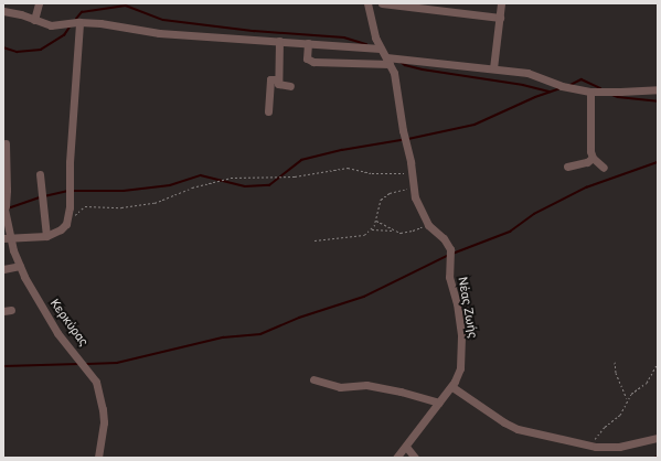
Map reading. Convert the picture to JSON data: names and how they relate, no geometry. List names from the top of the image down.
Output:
{
  "streets": {
    "street": ["Νέας Ζωής", "Κερκύρας"]
  }
}
